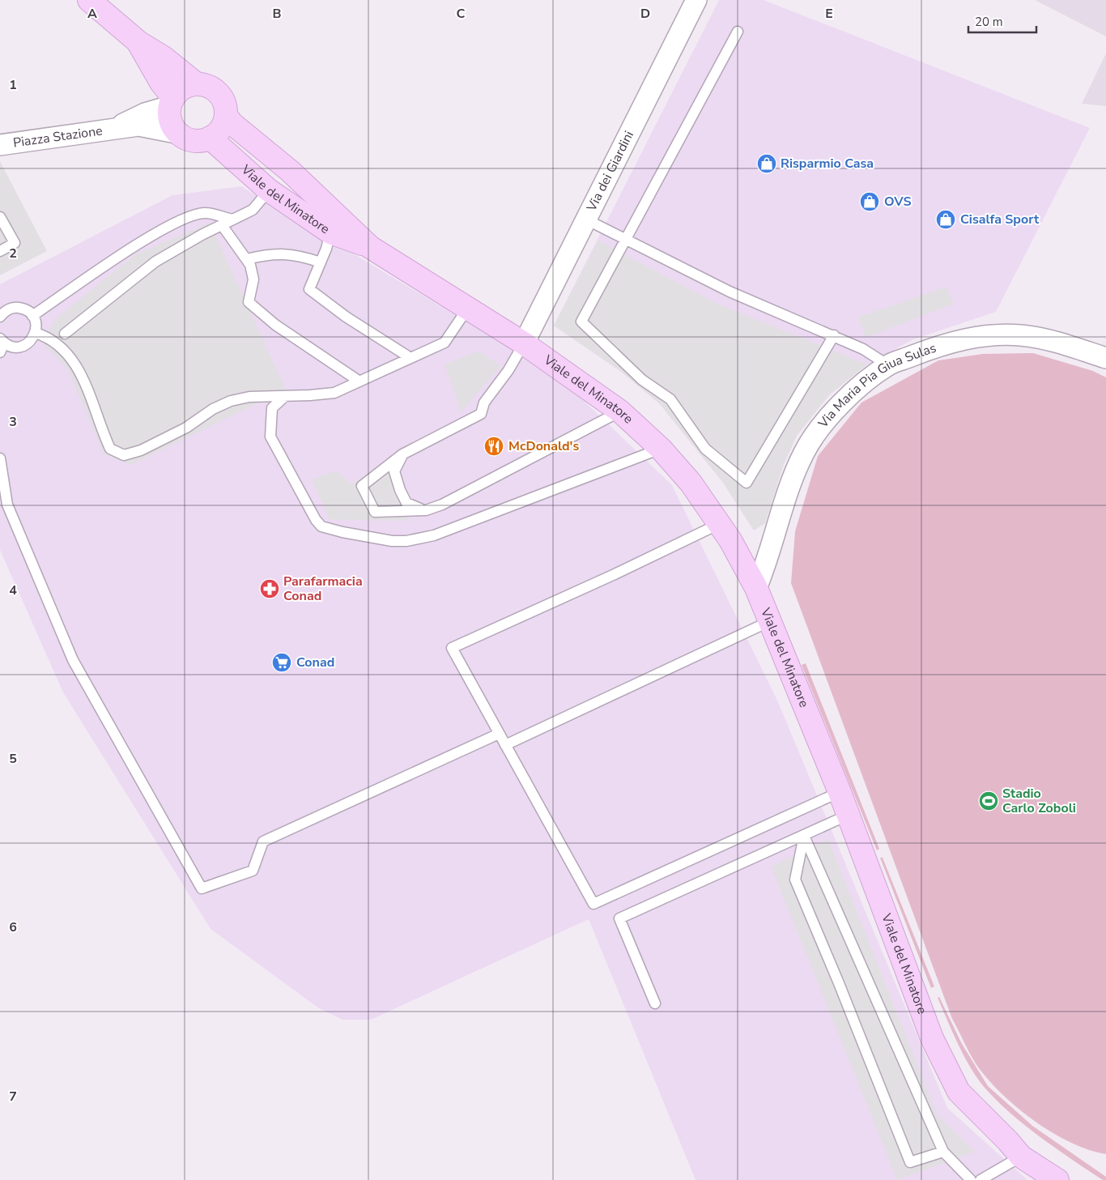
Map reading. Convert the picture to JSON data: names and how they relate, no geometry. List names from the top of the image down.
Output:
{
  "streets": {
    "main road": ["Viale del Minatore"],
    "street": ["Piazza Stazione", "Via dei Giardini", "Via Maria Pia Giua Sulas"]
  },
  "crossings": [
    ["Piazza Stazione", "Viale del Minatore"],
    ["Via dei Giardini", "Viale del Minatore"],
    ["Viale del Minatore", "Via Maria Pia Giua Sulas"]
  ],
  "places": {
    "shop": ["Risparmio Casa", "OVS", "Cisalfa Sport"],
    "restaurant": ["McDonald's"],
    "pharmacy": ["Parafarmacia Conad"],
    "supermarket": ["Conad"],
    "sports": ["Stadio Carlo Zoboli"]
  },
  "scale_bar": "20 m",
  "grid": {
    "columns": [
      "A",
      "B",
      "C",
      "D",
      "E"
    ],
    "rows": [
      "1",
      "2",
      "3",
      "4",
      "5",
      "6",
      "7"
    ]
  }
}
